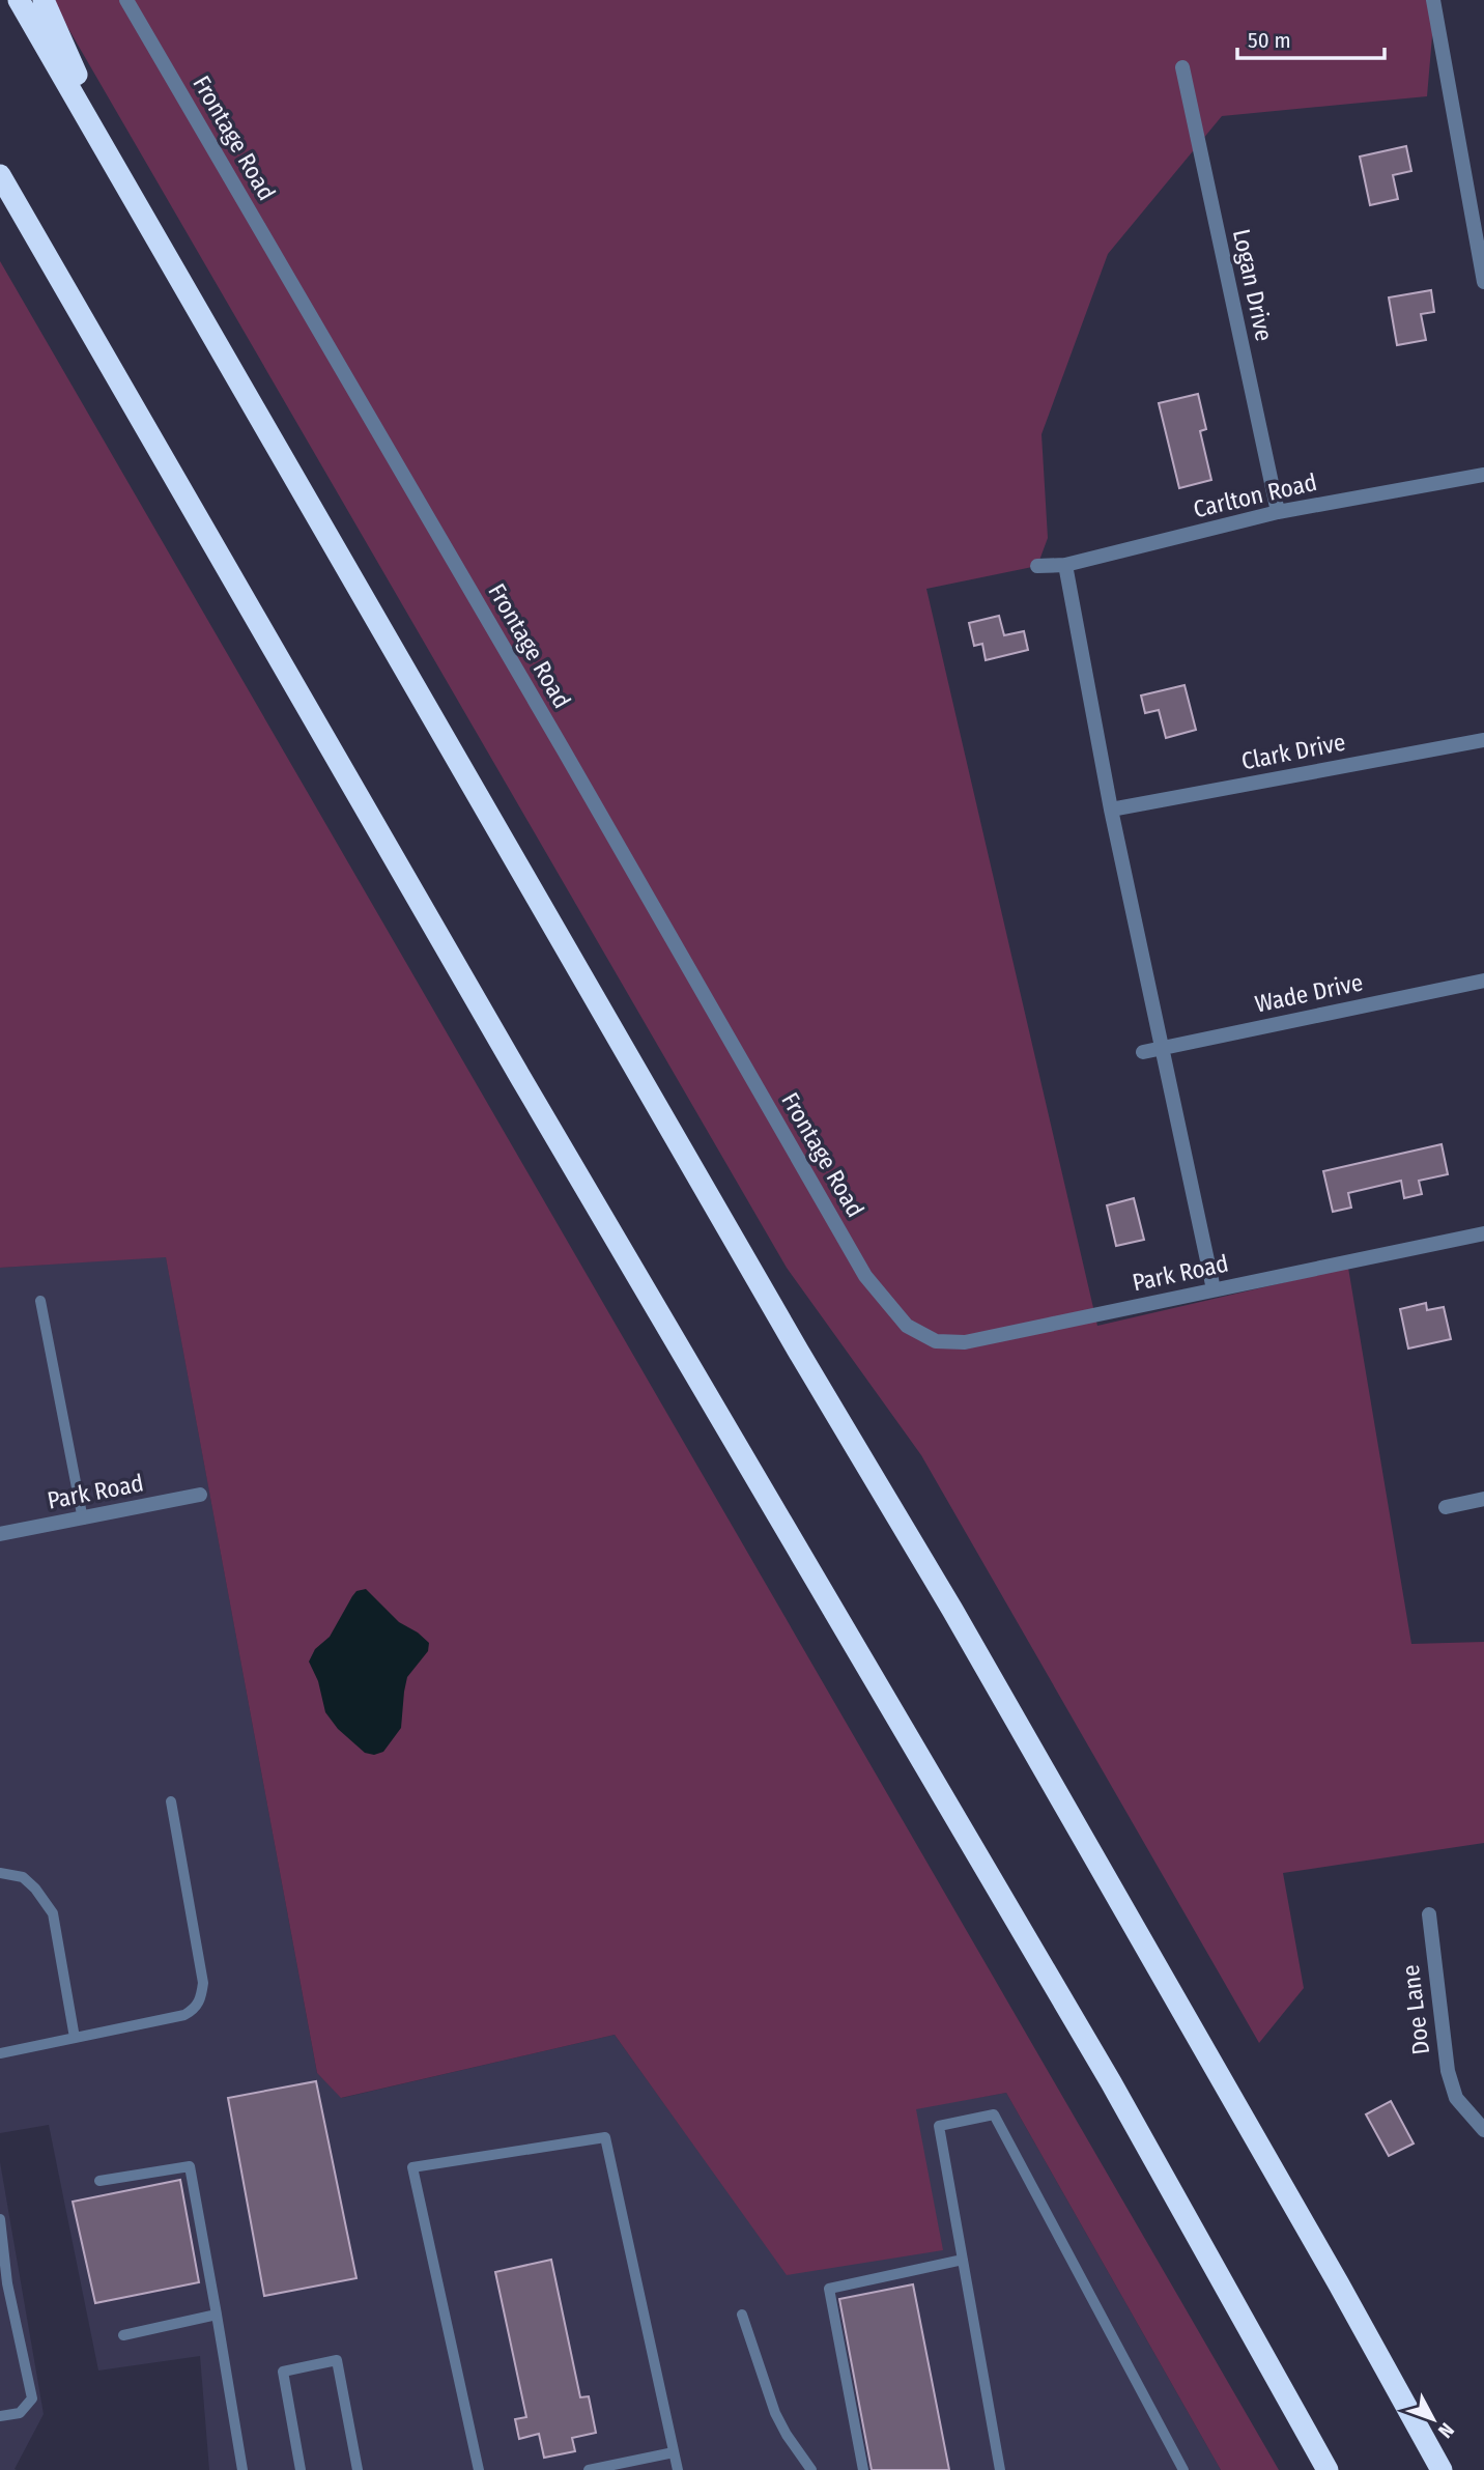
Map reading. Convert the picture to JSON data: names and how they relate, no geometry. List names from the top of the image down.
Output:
{
  "streets": {
    "street": [
      "Frontage Road",
      "Logan Drive",
      "Carlton Road",
      "Clark Drive",
      "Wade Drive",
      "Park Road",
      "Doe Lane"
    ]
  },
  "crossings": [
    ["Frontage Road", "Park Road"],
    ["Logan Drive", "Carlton Road"]
  ],
  "scale_bar": "50 m",
  "north": "bottom right"
}
